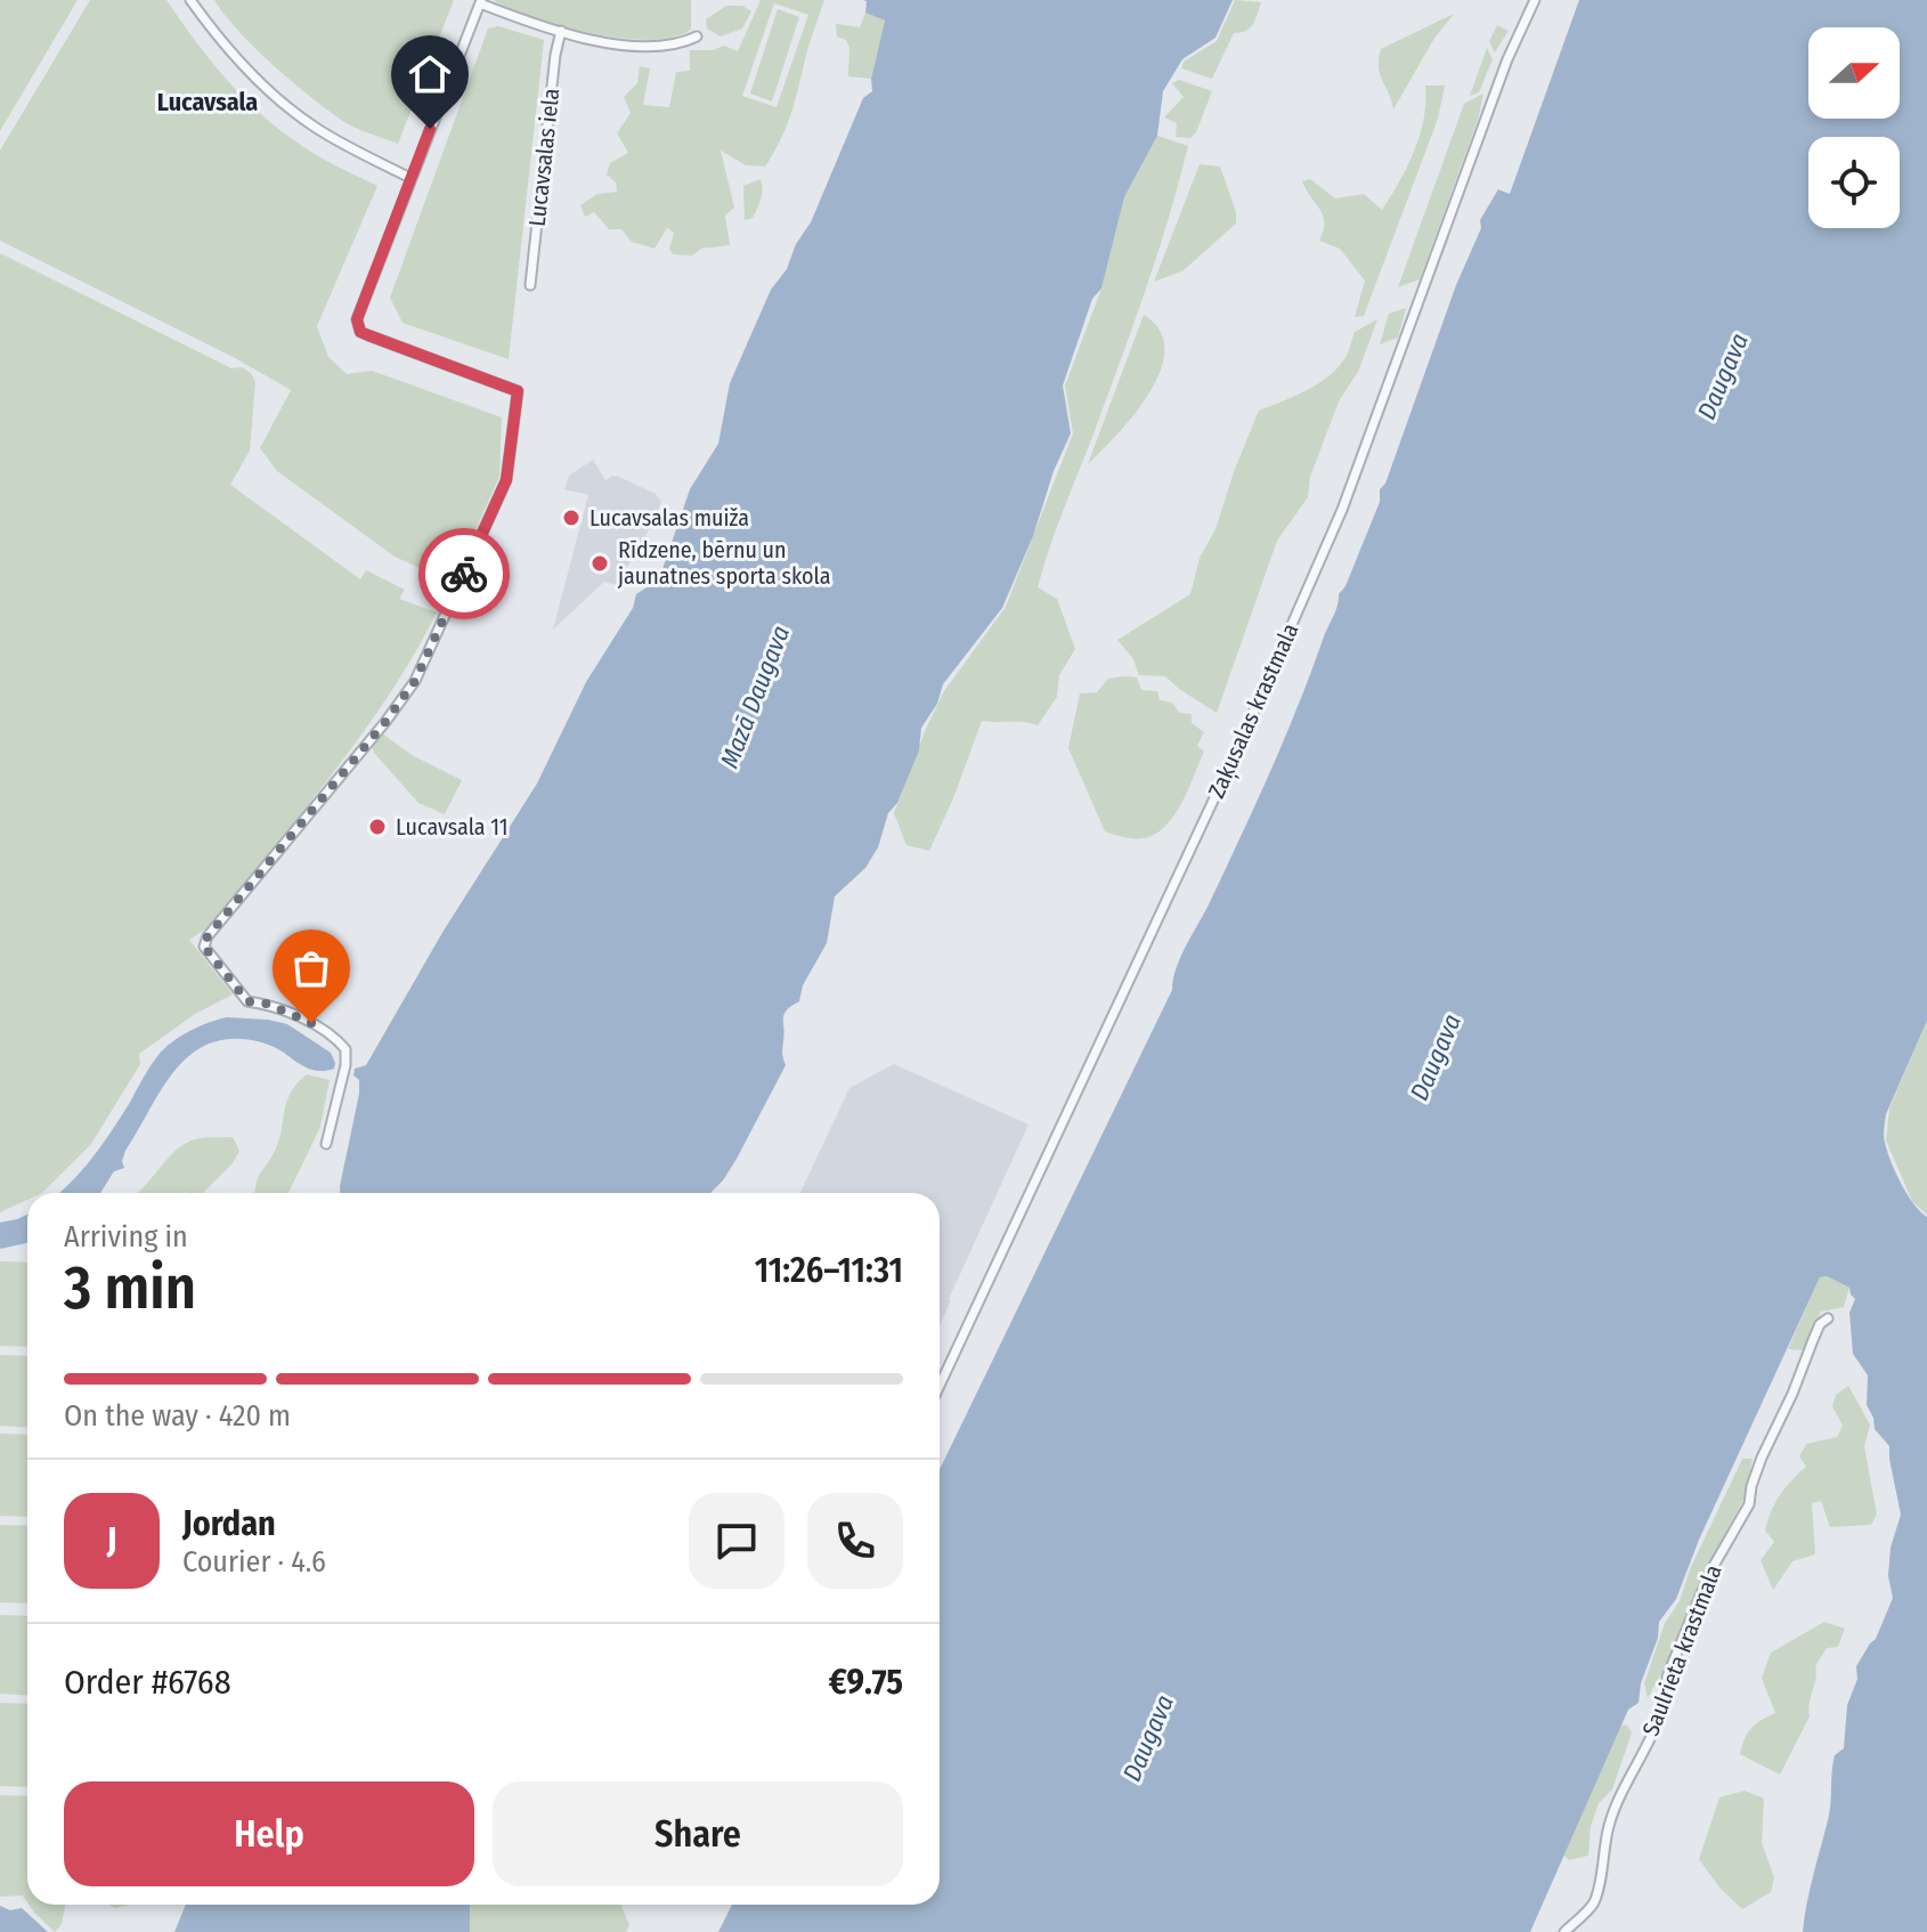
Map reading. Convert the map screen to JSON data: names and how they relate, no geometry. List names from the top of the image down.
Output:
{
  "streets": {
    "street": ["Lucavsalas iela", "Zaķusalas krastmala", "Saulrieta krastmala"]
  },
  "districts": ["Lucavsala"],
  "water": ["Daugava", "Mazā Daugava"],
  "places": ["Lucavsalas muiža", "Rīdzene, bērnu un jaunatnes sporta skola", "Lucavsala 11"],
  "north": "right",
  "page": {
    "heading": ["3 min", "Arriving in", "11:26–11:31"],
    "panel": [
      "Jordan",
      "Courier · 4.6",
      "Order #6768",
      "€9.75"
    ],
    "bar": "On the way · 420 m",
    "round": "J",
    "buttons": ["Help", "Share"]
  }
}
